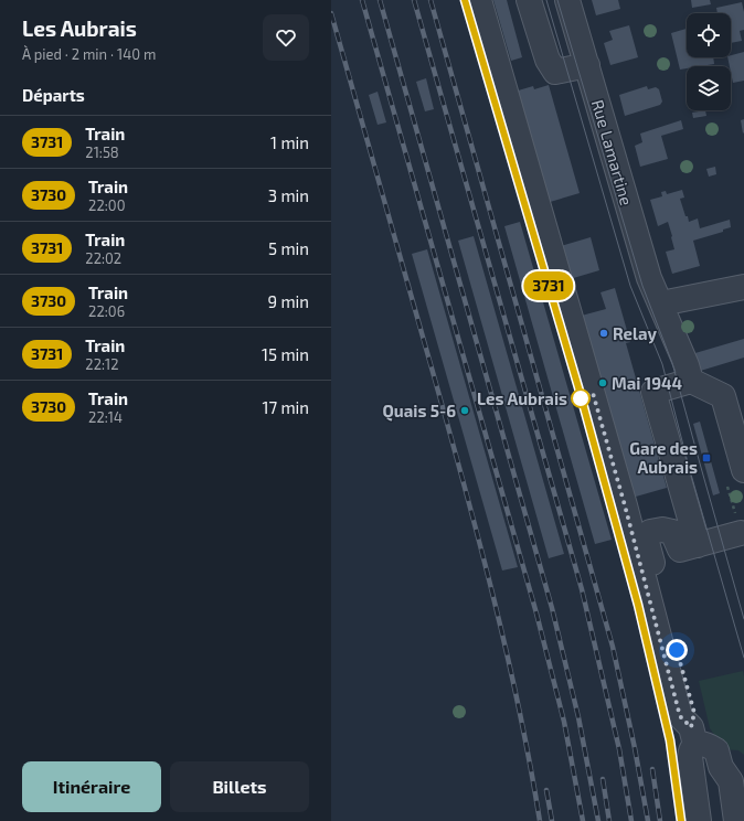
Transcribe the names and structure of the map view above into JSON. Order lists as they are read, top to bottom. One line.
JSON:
{"streets":{"street":["Rue Lamartine"]},"places":{"other":["Relay","Mai 1944","Les Aubrais","Quais 5-6"],"transit":["Gare des Aubrais"]},"page":{"heading":[["Les Aubrais","À pied · 2 min · 140 m"],"Départs"],"on_map":"3731","list":[{"mark":"3731","name":"Train","note":"21:58","value":"1 min"},{"mark":"3730","name":"Train","note":"22:00","value":"3 min"},{"mark":"3731","name":"Train","note":"22:02","value":"5 min"},{"mark":"3730","name":"Train","note":"22:06","value":"9 min"},{"mark":"3731","name":"Train","note":"22:12","value":"15 min"},{"mark":"3730","name":"Train","note":"22:14","value":"17 min"}],"buttons":["Itinéraire","Billets"]}}
